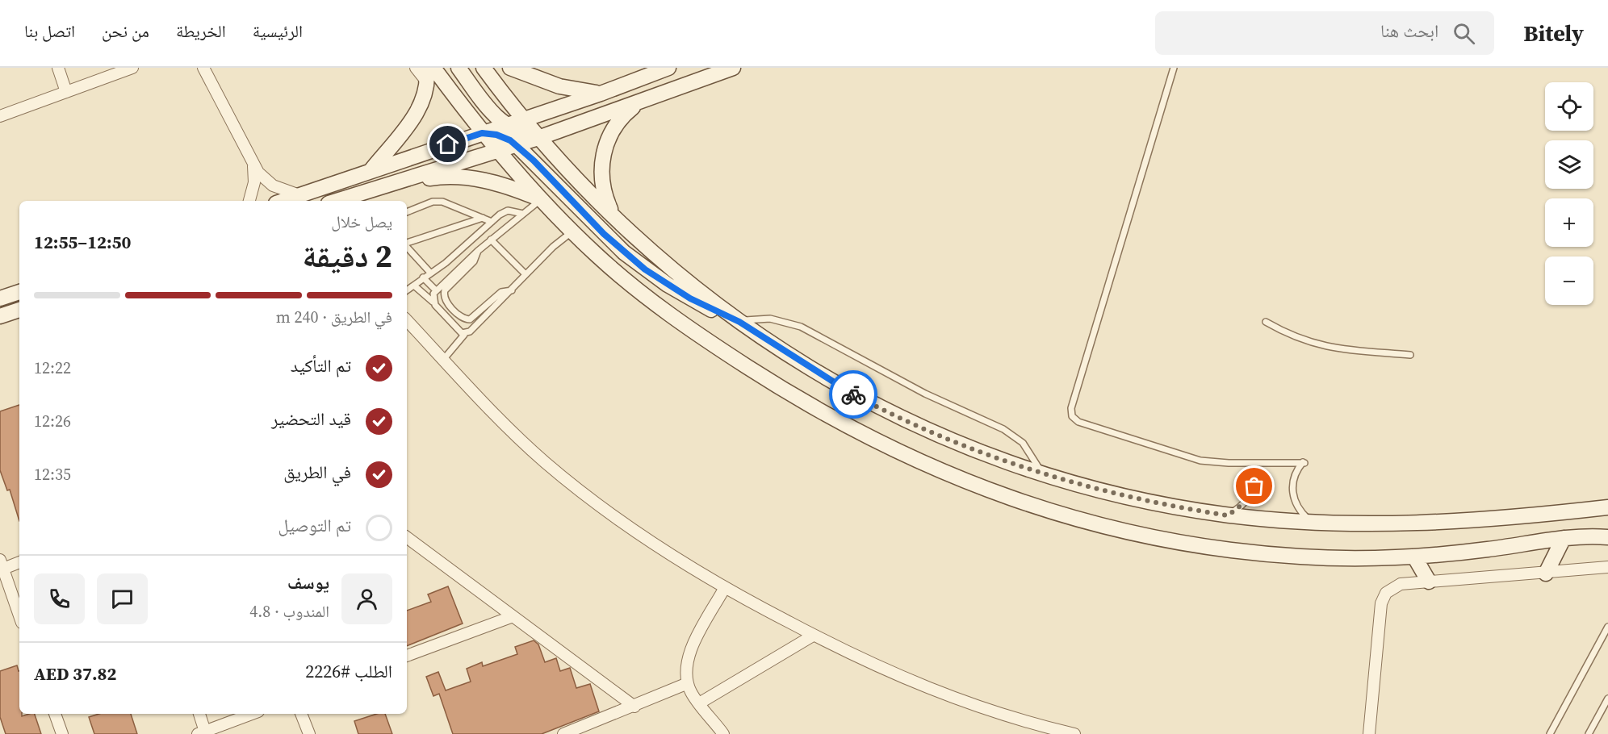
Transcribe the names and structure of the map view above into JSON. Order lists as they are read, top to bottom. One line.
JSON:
{"page":{"header":"Bitely","search":"ابحث هنا","nav":["الرئيسية","الخريطة","من نحن","اتصل بنا"],"map_buttons":["+","−"],"heading":["2 دقيقة","يصل خلال","12:50–12:55"],"panel":["يوسف","المندوب · 4.8","الطلب #2226","AED 37.82"],"bar":"في الطريق · 240 m","list":[["تم التأكيد","12:22"],["قيد التحضير","12:26"],["في الطريق","12:35"],"تم التوصيل"]}}
